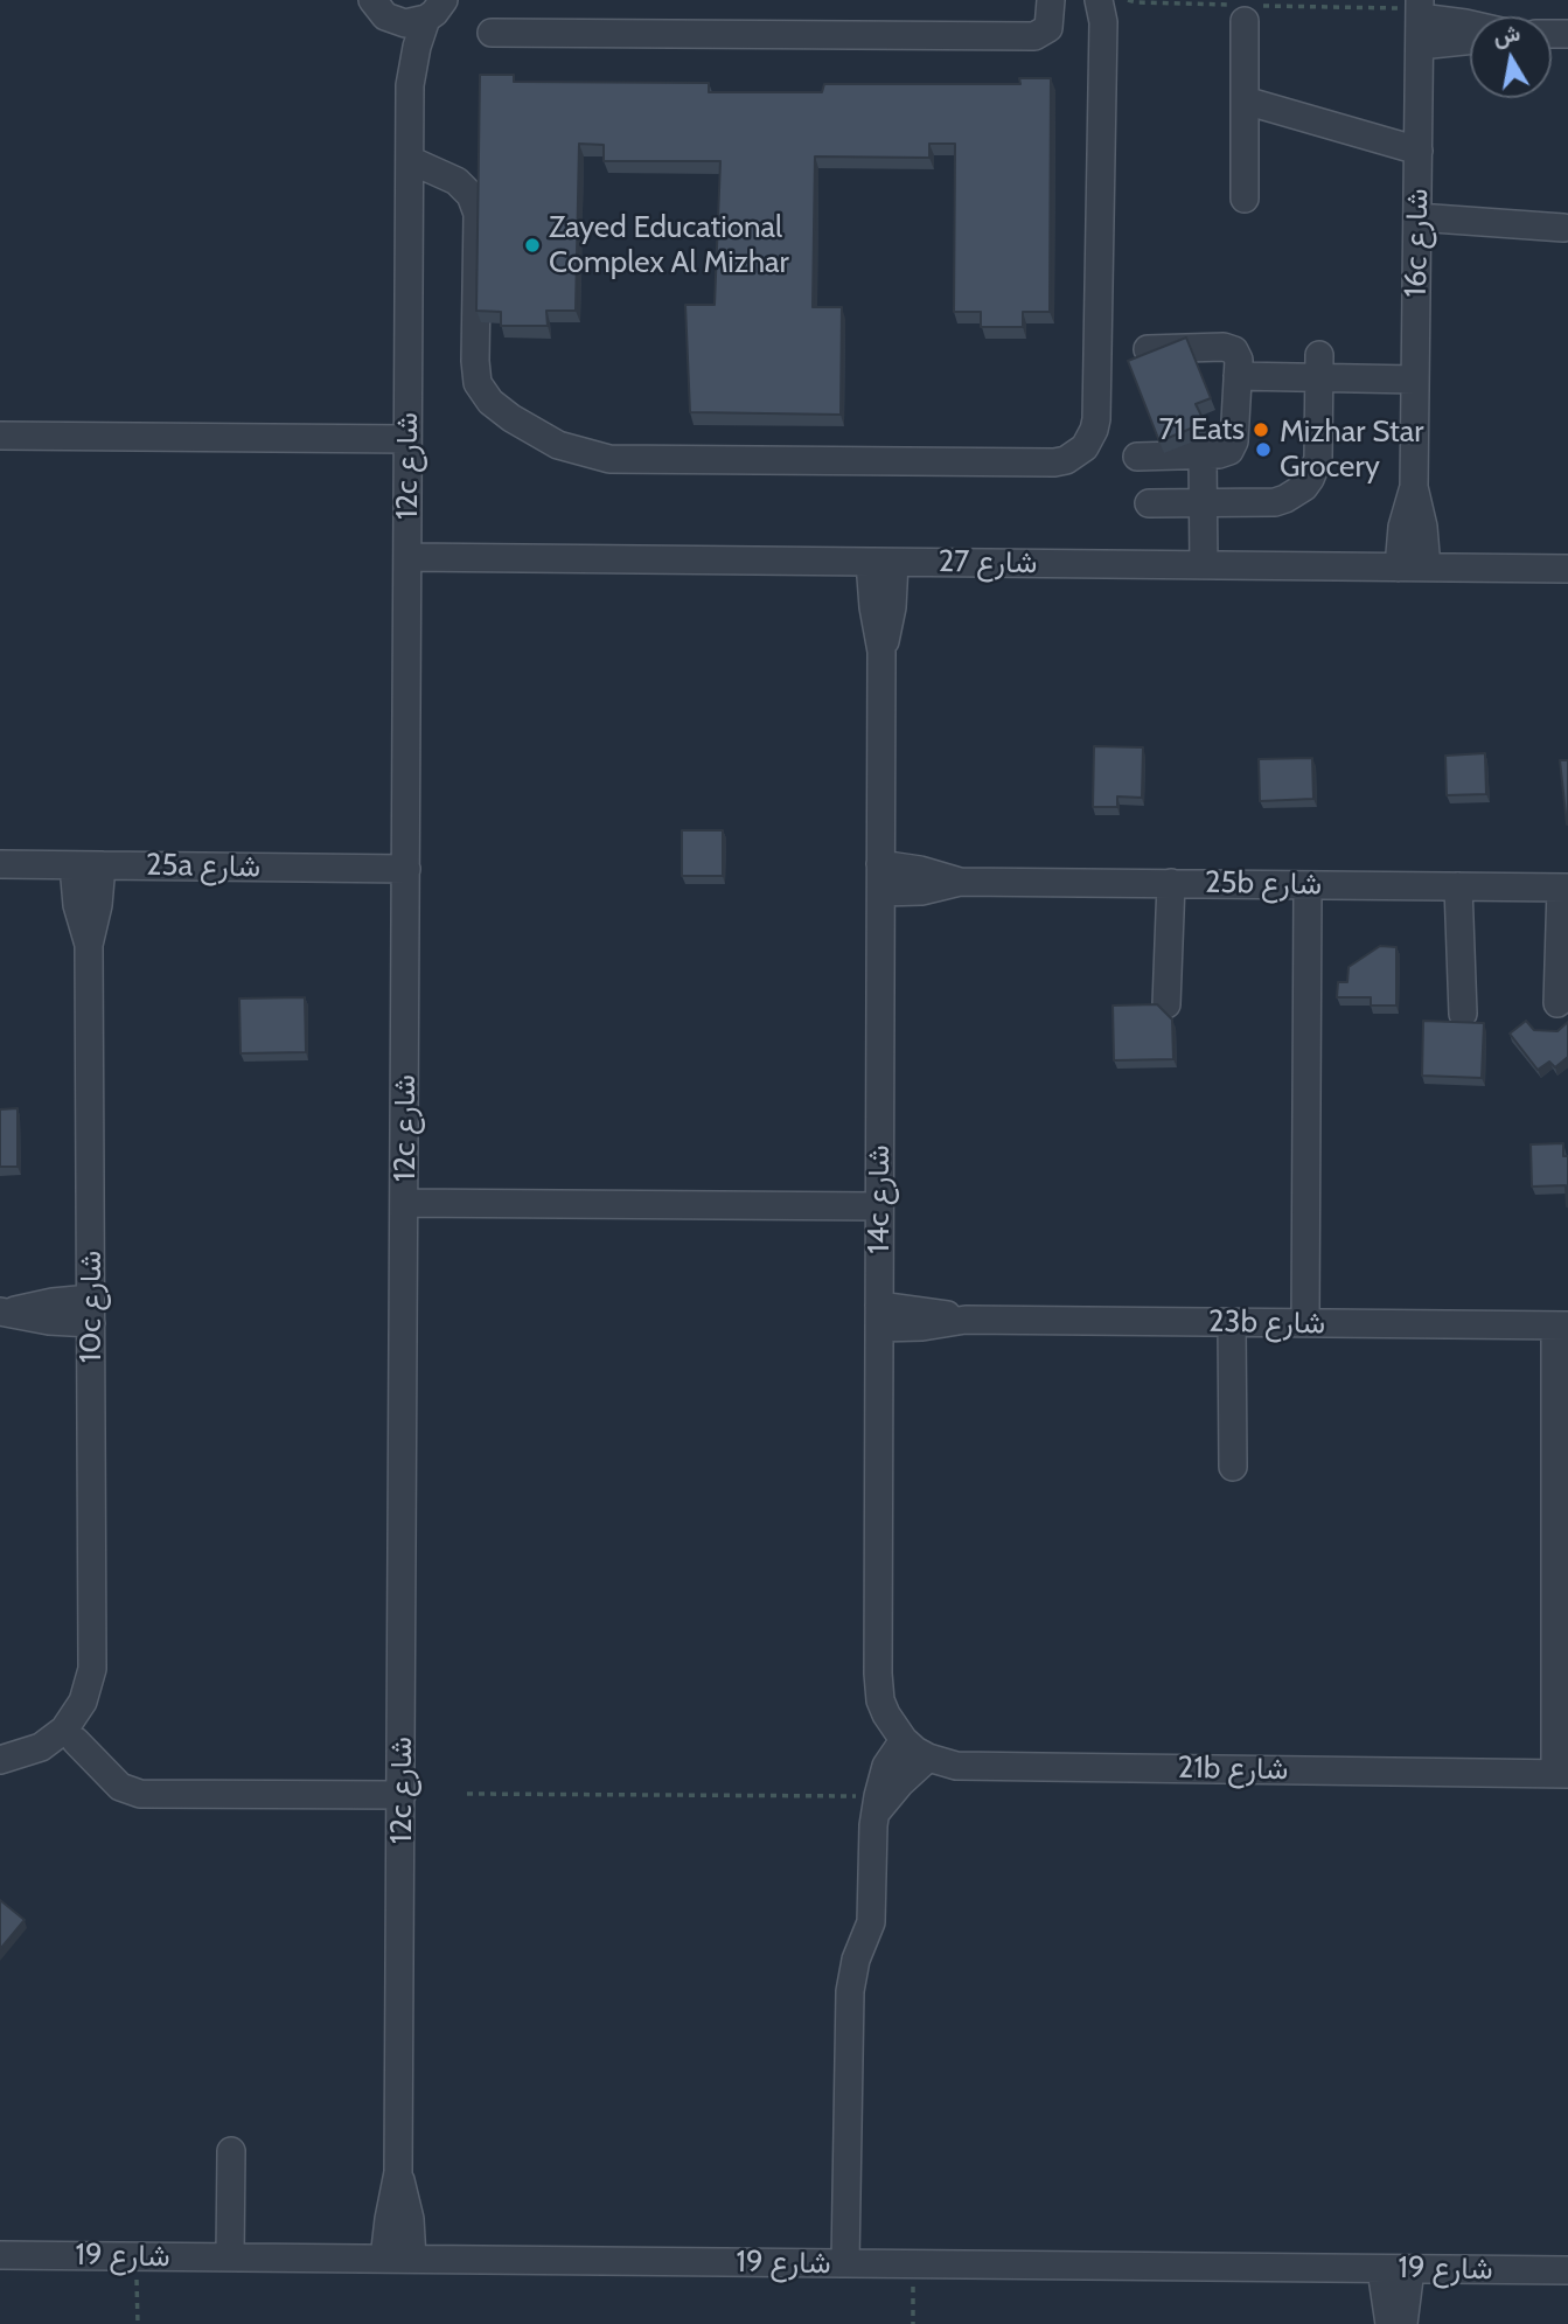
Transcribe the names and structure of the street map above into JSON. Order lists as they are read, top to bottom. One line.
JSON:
{"streets":{"street":["16c شارع","12c شارع","شارع 27","25a شارع","25b شارع","14c شارع","10c شارع","23b شارع","21b شارع","شارع 19"]},"crossings":[["16c شارع","شارع 27"],["12c شارع","شارع 27"],["12c شارع","25a شارع"],["12c شارع","شارع 19"],["شارع 27","14c شارع"],["25a شارع","10c شارع"],["25b شارع","14c شارع"],["14c شارع","23b شارع"],["14c شارع","21b شارع"]],"places":["Zayed Educational Complex Al Mizhar","71 Eats","Mizhar Star Grocery"],"north":"top"}
